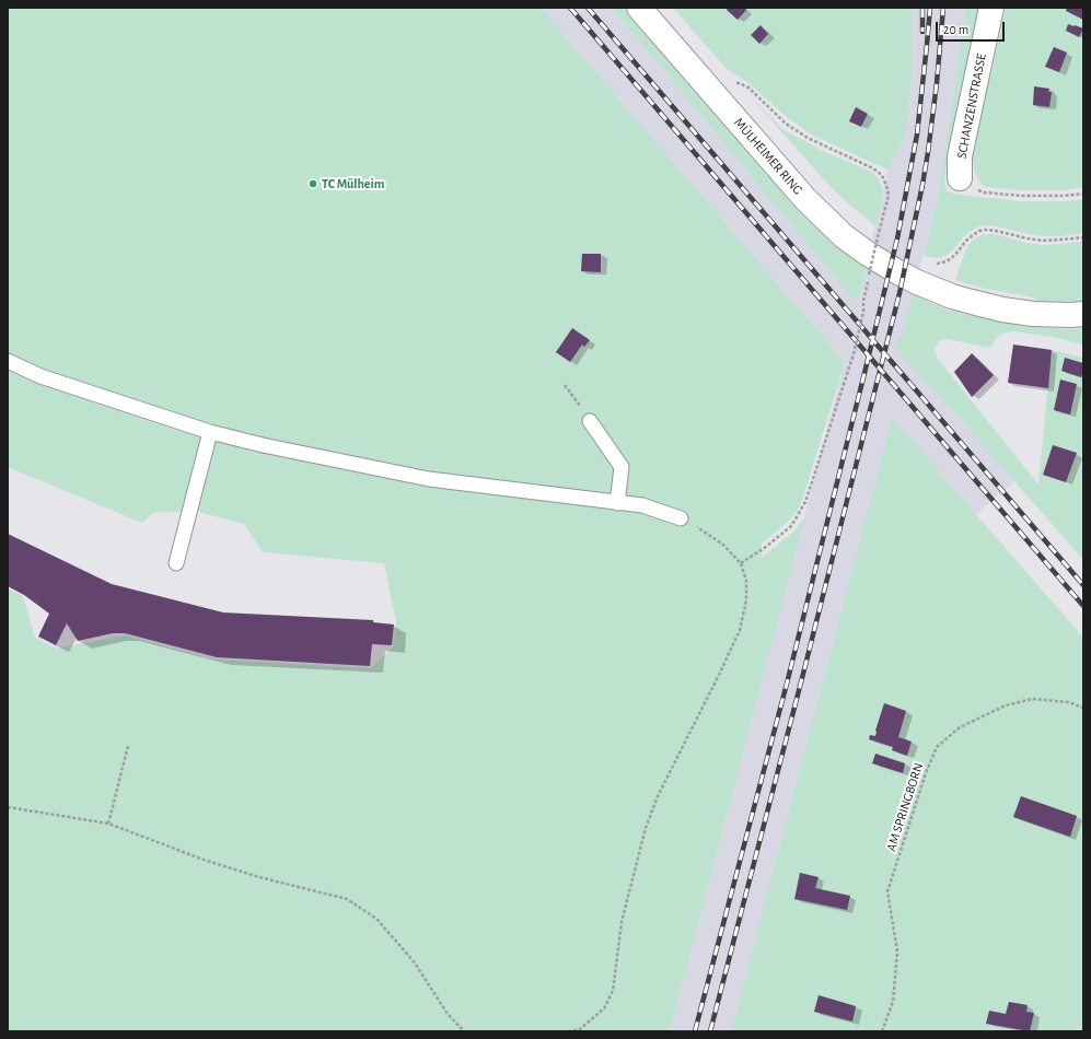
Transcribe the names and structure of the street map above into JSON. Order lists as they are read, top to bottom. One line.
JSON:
{"streets":{"street":["SCHANZENSTRASSE","MÜLHEIMER RING"],"path":["AM SPRINGBORN"]},"places":["TC Mülheim"],"scale_bar":"20 m"}
